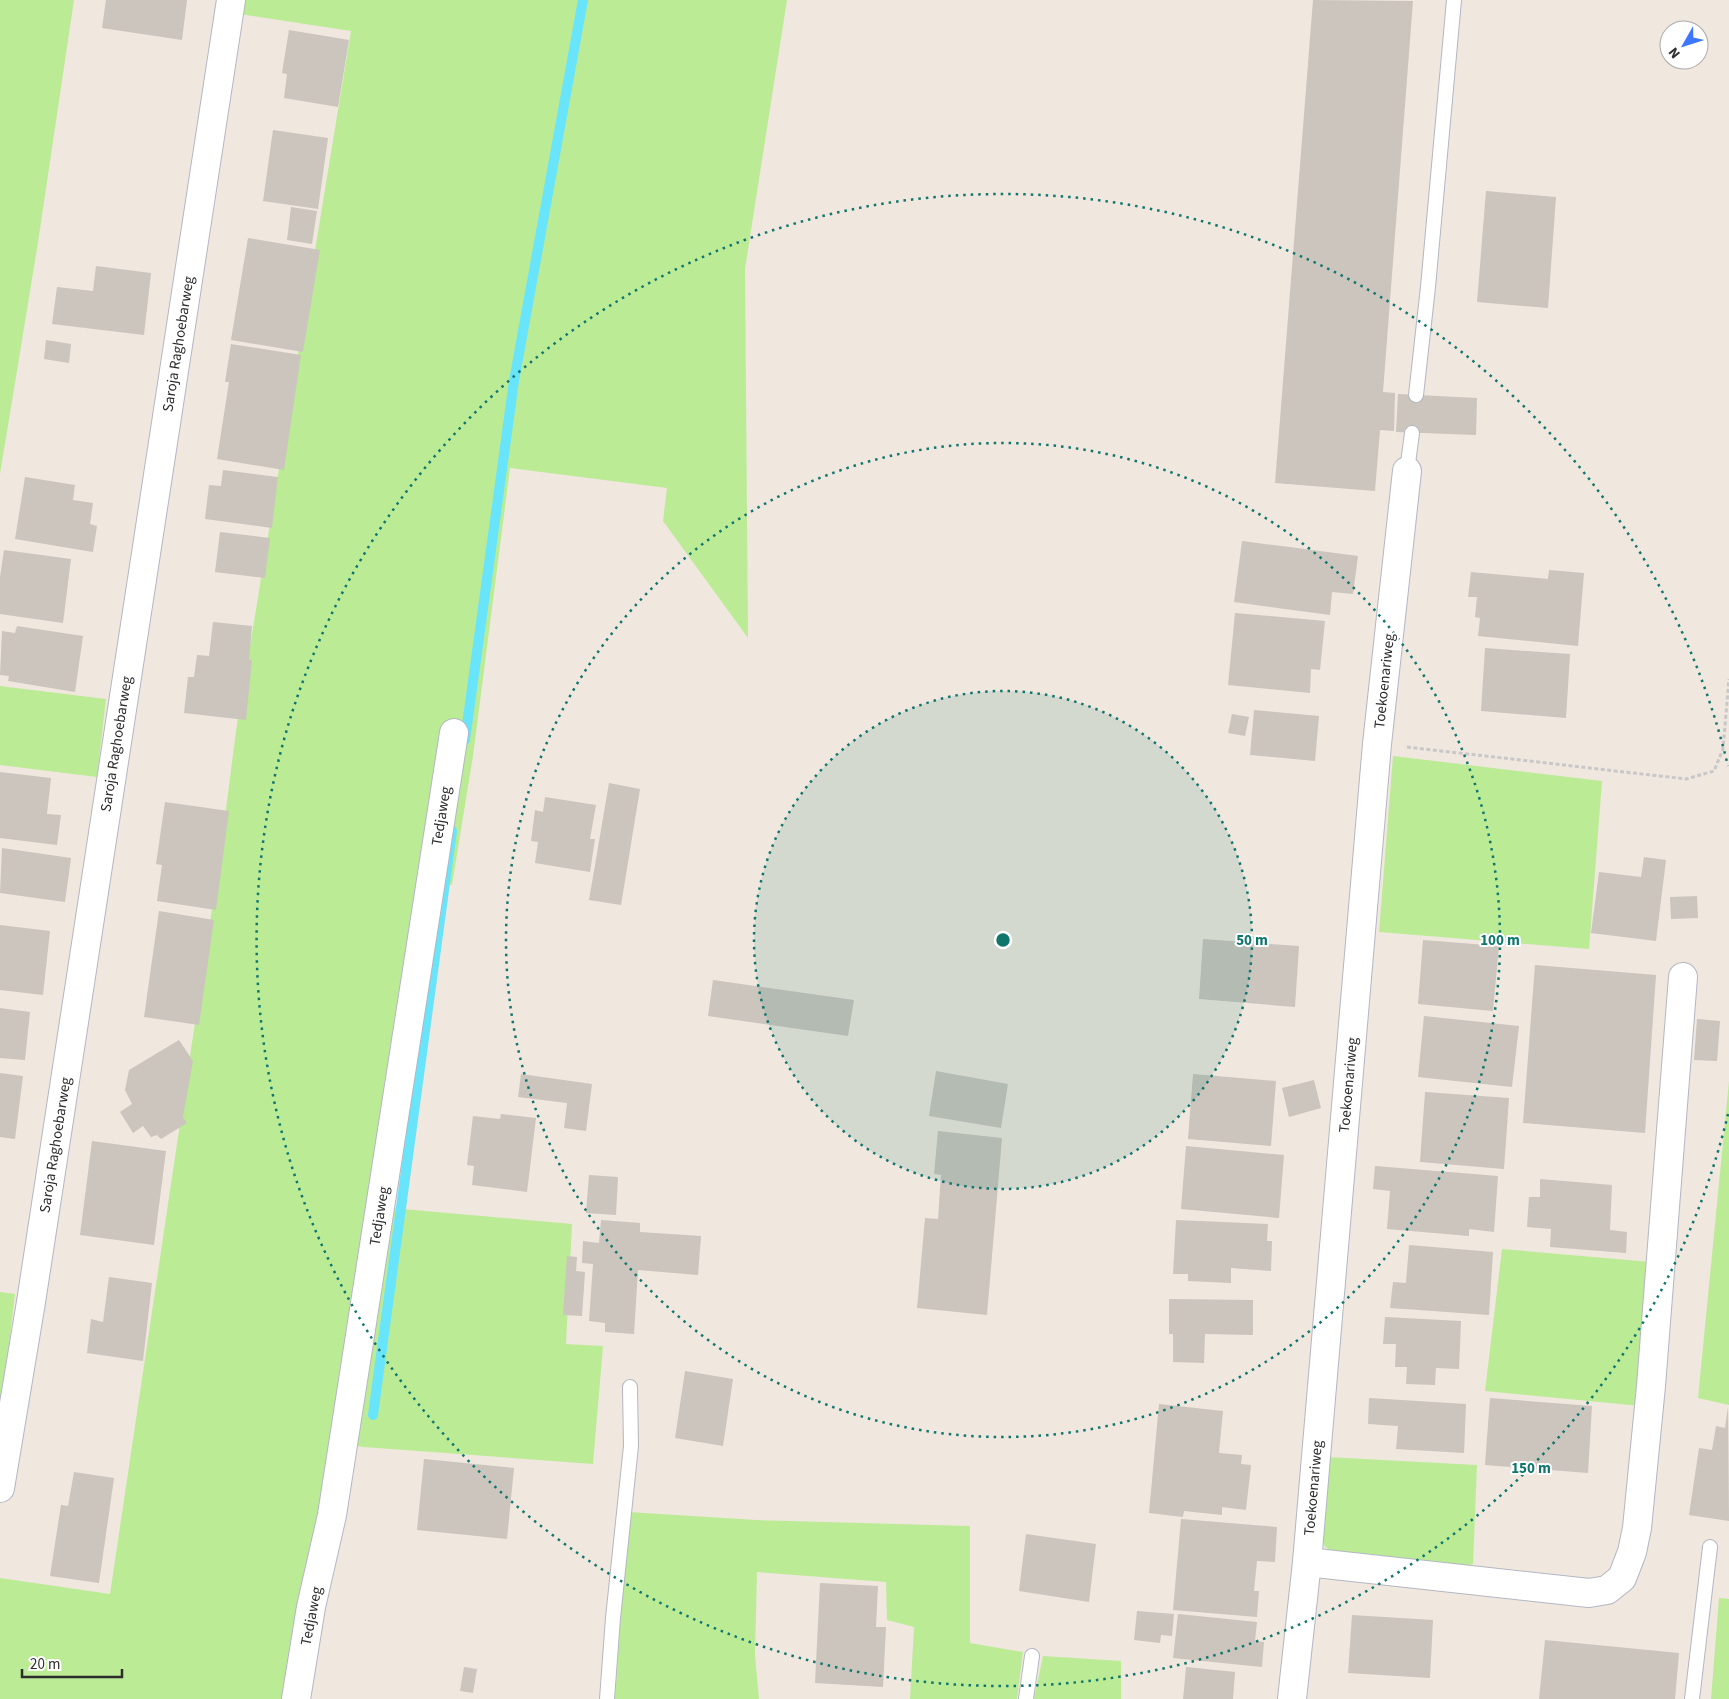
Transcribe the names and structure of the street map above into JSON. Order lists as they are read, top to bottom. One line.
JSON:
{"streets":{"street":["Saroja Raghoebarweg","Toekoenariweg","Tedjaweg"]},"scale_bar":"20 m","north":"bottom left","rings":["50 m","100 m","150 m"]}
